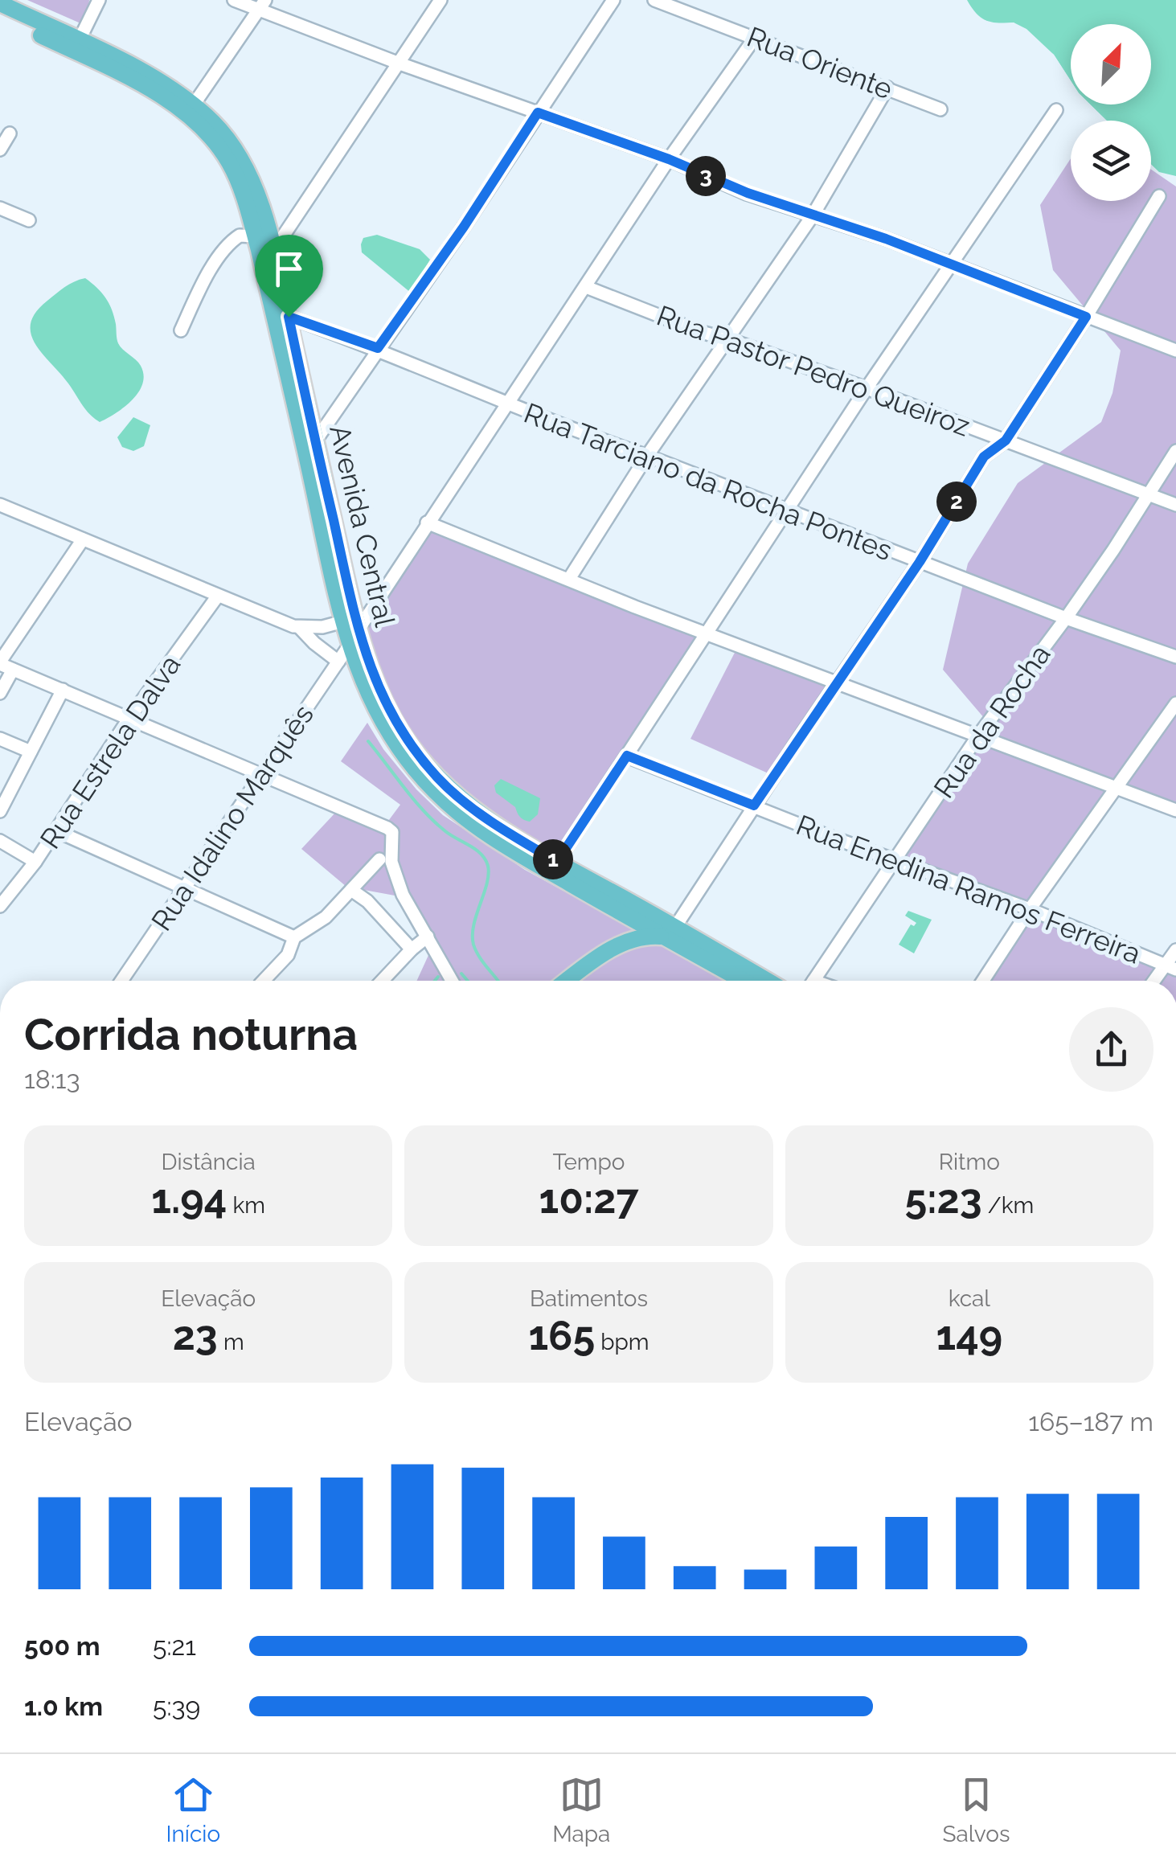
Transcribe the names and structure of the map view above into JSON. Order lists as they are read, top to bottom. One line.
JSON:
{"streets":{"main road":["Avenida Central"],"street":["Rua Oriente","Rua Pastor Pedro Queiroz","Rua Tarciano da Rocha Pontes","Rua da Rocha","Rua Estrela Dalva","Rua Idalino Marquês","Rua Enedina Ramos Ferreira"]},"crossings":[["Rua Pastor Pedro Queiroz","Rua da Rocha"],["Rua Tarciano da Rocha Pontes","Avenida Central"],["Rua Tarciano da Rocha Pontes","Rua da Rocha"],["Avenida Central","Rua Idalino Marquês"],["Rua da Rocha","Rua Enedina Ramos Ferreira"]],"north":"top right","page":{"pins":["3","2","1"],"heading":["Corrida noturna","18:13"],"stats":[["Distância","1.94 km"],["Tempo","10:27"],["Ritmo","5:23 /km"],["Elevação","23 m"],["Batimentos","165 bpm"],["kcal","149"]],"chart":["Elevação","165–187 m"],"list":[{"name":"500 m","note":"5:21"},{"name":"1.0 km","note":"5:39"}],"tabs":["Início","Mapa","Salvos"]}}
